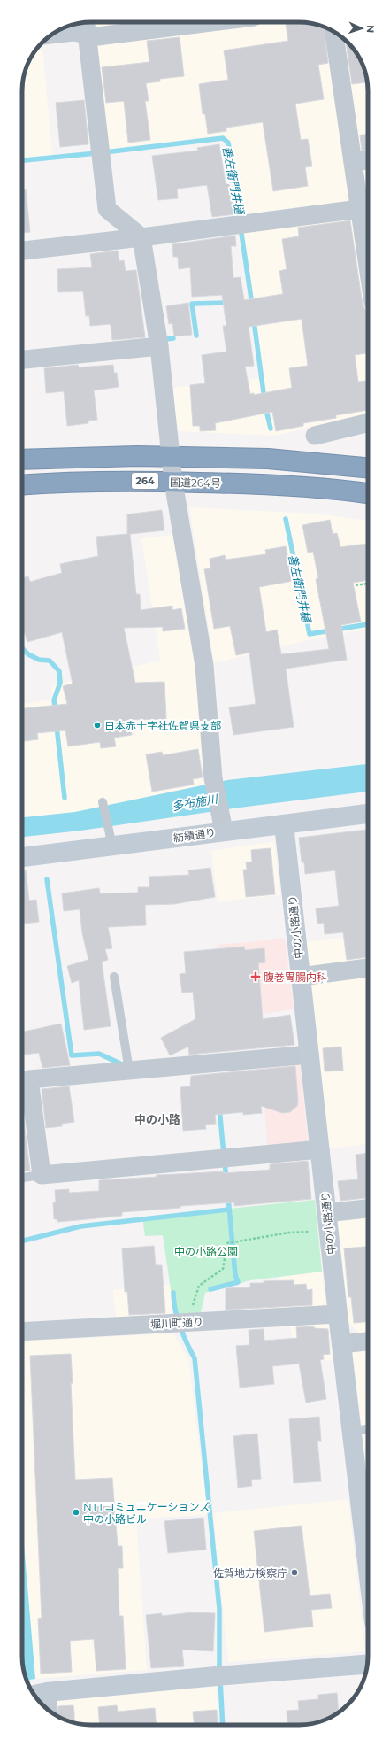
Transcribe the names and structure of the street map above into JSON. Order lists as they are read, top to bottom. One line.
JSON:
{"streets":{"highway":["264","国道264号"],"street":["紡績通り","中の小路通り","堀川町通り"]},"crossings":[["紡績通り","中の小路通り"],["中の小路通り","堀川町通り"]],"districts":["中の小路"],"water":["善左衛門井樋","多布施川"],"parks":["中の小路公園"],"places":{"other":["日本赤十字社佐賀県支部","NTTコミュニケーションズ 中の小路ビル","佐賀地方検察庁"],"health":["腹巻胃腸内科"]},"north":"right"}
